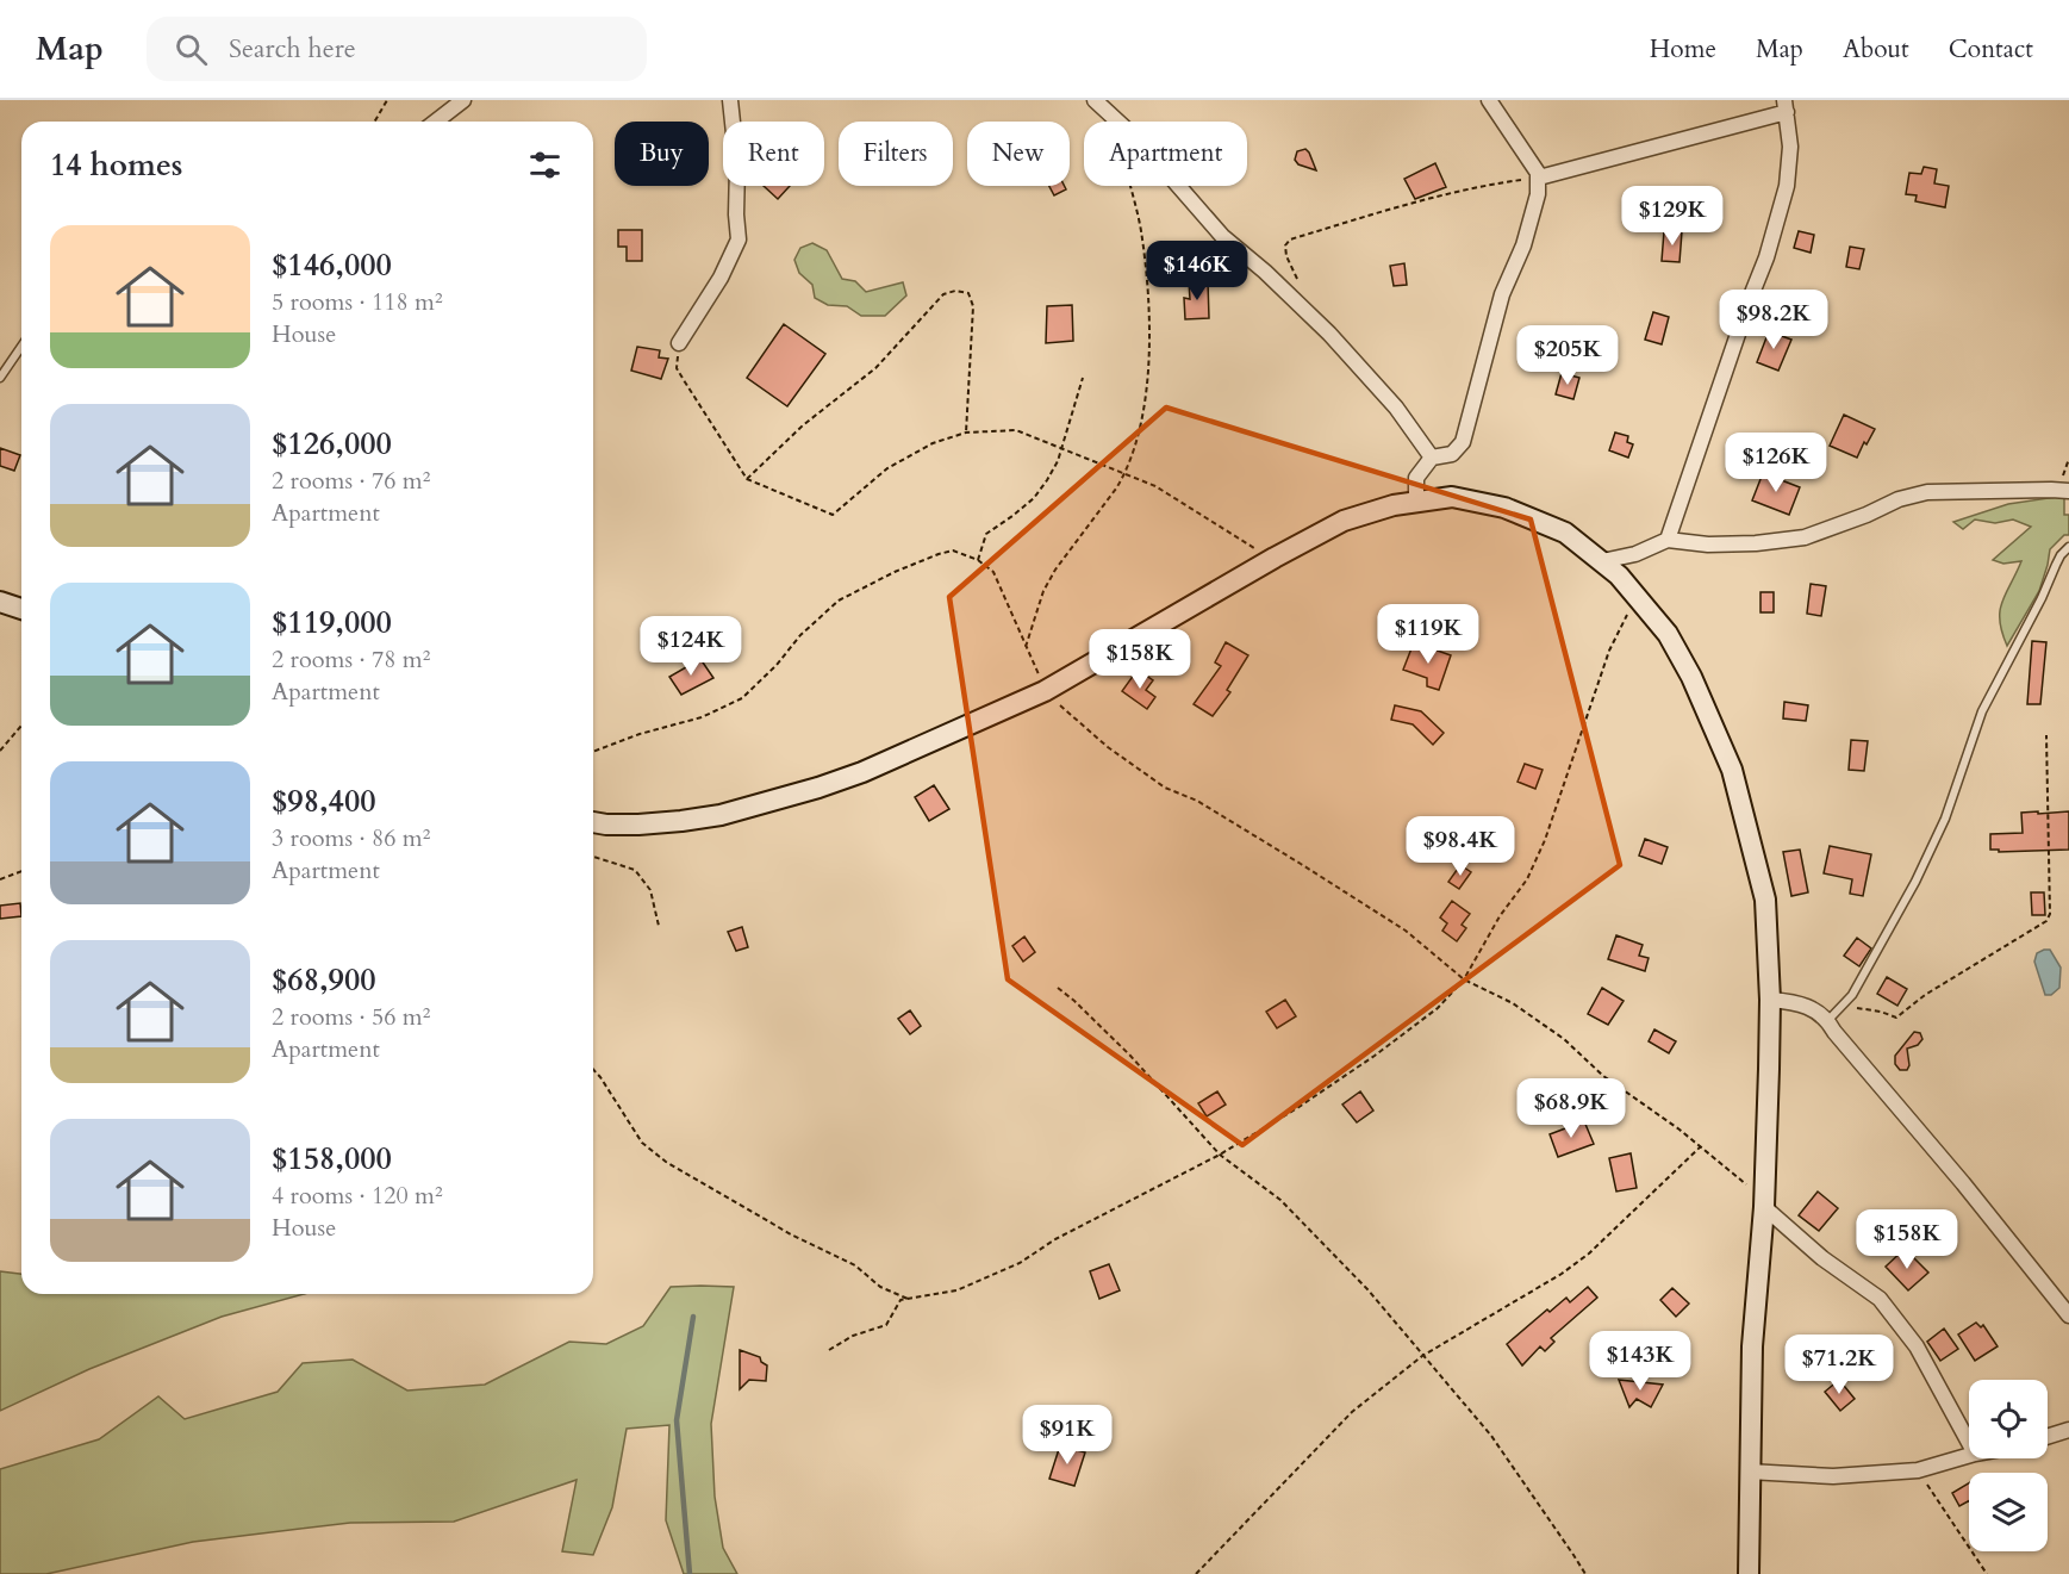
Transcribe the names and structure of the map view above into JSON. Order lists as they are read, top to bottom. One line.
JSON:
{"page":{"header":"Map","search":"Search here","nav":["Home","Map","About","Contact"],"chip":["Buy","Rent","Filters","New","Apartment"],"heading":"14 homes","price":["$129K","$146K","$98.2K","$205K","$126K","$119K","$124K","$158K","$98.4K","$68.9K","$158K","$143K","$71.2K","$91K"],"list":[{"name":"$146,000","note":"5 rooms · 118 m² · House"},{"name":"$126,000","note":"2 rooms · 76 m² · Apartment"},{"name":"$119,000","note":"2 rooms · 78 m² · Apartment"},{"name":"$98,400","note":"3 rooms · 86 m² · Apartment"},{"name":"$68,900","note":"2 rooms · 56 m² · Apartment"},{"name":"$158,000","note":"4 rooms · 120 m² · House"}]}}
